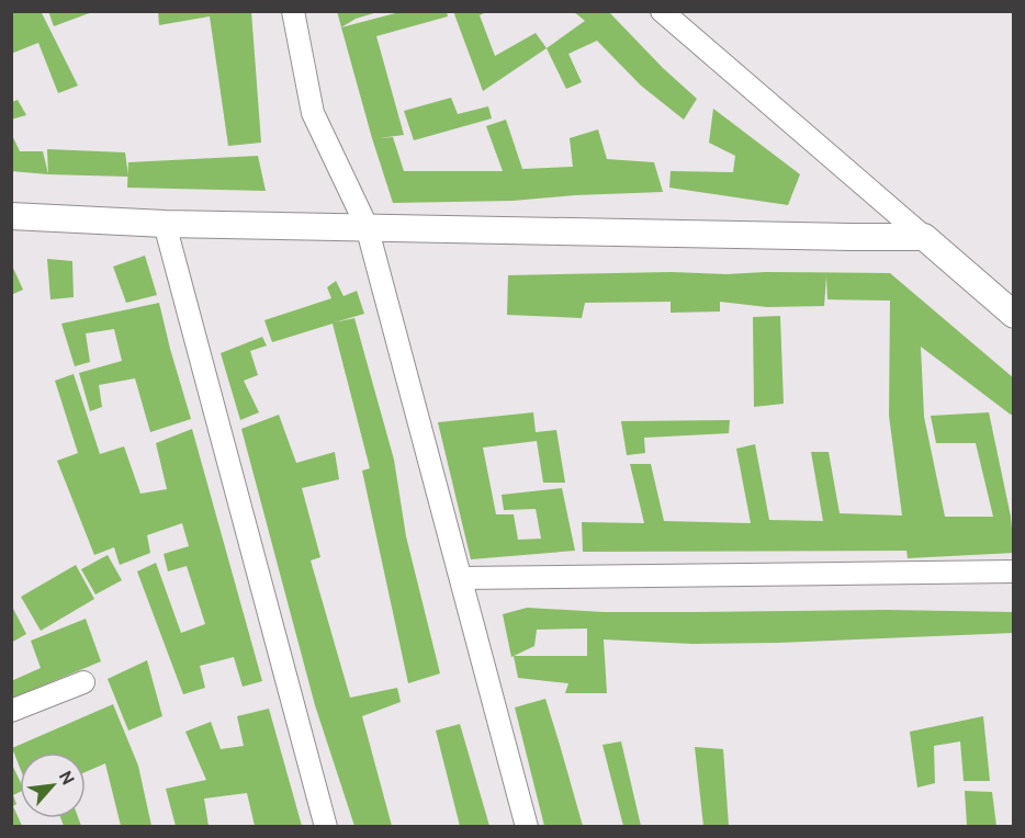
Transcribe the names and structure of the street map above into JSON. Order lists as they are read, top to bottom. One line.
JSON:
{"north":"top right"}
